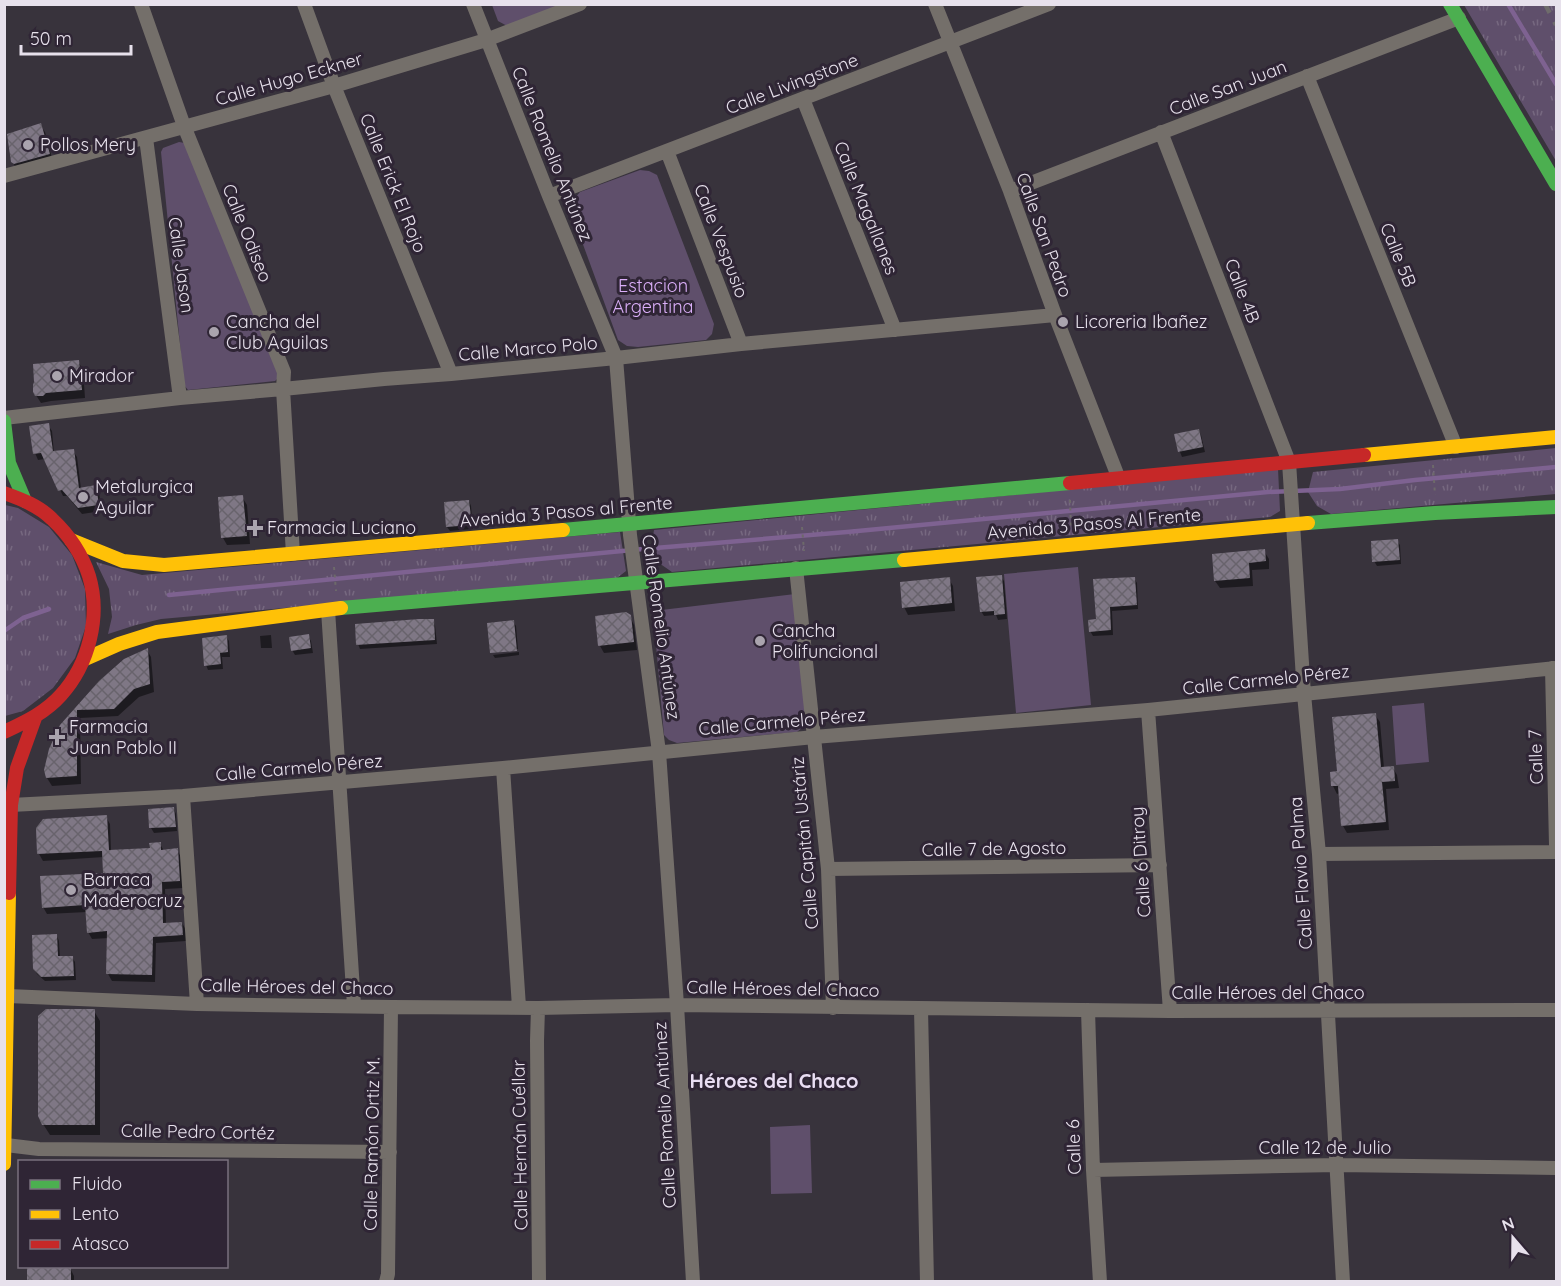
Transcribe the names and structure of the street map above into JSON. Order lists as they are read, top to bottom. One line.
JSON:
{"streets":{"main road":["Avenida 3 Pasos al Frente","Avenida 3 Pasos Al Frente"],"street":["Calle Hugo Eckner","Calle Livingstone","Calle San Juan","Calle Romelio Antúnez","Calle Erick El Rojo","Calle Magallanes","Calle Odiseo","Calle San Pedro","Calle Vespusio","Calle 5B","Calle Jason","Calle 4B","Calle Marco Polo","Calle Carmelo Pérez","Calle 7","Calle Capitán Ustáriz","Calle 7 de Agosto","Calle 6 Ditroy","Calle Flavio Palma","Calle Héroes del Chaco","Calle Pedro Cortéz","Calle Ramón Ortiz M.","Calle Hernán Cuéllar","Calle 6","Calle 12 de Julio"]},"crossings":[["Calle Hugo Eckner","Calle Romelio Antúnez"],["Calle Hugo Eckner","Calle Erick El Rojo"],["Calle Hugo Eckner","Calle Odiseo"],["Calle Hugo Eckner","Calle Jason"],["Calle Livingstone","Calle Romelio Antúnez"],["Calle Livingstone","Calle Magallanes"],["Calle Livingstone","Calle San Pedro"],["Calle Livingstone","Calle Vespusio"],["Calle San Juan","Calle San Pedro"],["Calle San Juan","Calle 5B"],["Calle San Juan","Calle 4B"],["Calle Romelio Antúnez","Calle Marco Polo"],["Calle Romelio Antúnez","Avenida 3 Pasos al Frente"],["Calle Romelio Antúnez","Avenida 3 Pasos Al Frente"],["Calle Romelio Antúnez","Calle Carmelo Pérez"],["Calle Romelio Antúnez","Calle Héroes del Chaco"],["Calle Erick El Rojo","Calle Marco Polo"],["Calle Magallanes","Calle Marco Polo"],["Calle Odiseo","Calle Marco Polo"],["Calle Odiseo","Avenida 3 Pasos al Frente"],["Calle San Pedro","Calle Marco Polo"],["Calle Vespusio","Calle Marco Polo"],["Calle Jason","Calle Marco Polo"],["Calle 4B","Calle Flavio Palma"],["Avenida 3 Pasos Al Frente","Calle Capitán Ustáriz"],["Avenida 3 Pasos Al Frente","Calle Flavio Palma"],["Calle Carmelo Pérez","Calle 7"],["Calle Carmelo Pérez","Calle Capitán Ustáriz"],["Calle Carmelo Pérez","Calle 6 Ditroy"],["Calle Carmelo Pérez","Calle Flavio Palma"],["Calle Capitán Ustáriz","Calle 7 de Agosto"],["Calle Capitán Ustáriz","Calle Héroes del Chaco"],["Calle 7 de Agosto","Calle 6 Ditroy"],["Calle 6 Ditroy","Calle Héroes del Chaco"],["Calle Flavio Palma","Calle Héroes del Chaco"],["Calle Flavio Palma","Calle 12 de Julio"],["Calle Héroes del Chaco","Calle Ramón Ortiz M."],["Calle Héroes del Chaco","Calle Hernán Cuéllar"],["Calle Héroes del Chaco","Calle 6"],["Calle Pedro Cortéz","Calle Ramón Ortiz M."],["Calle 6","Calle 12 de Julio"]],"districts":["Héroes del Chaco"],"parks":["Estacion Argentina"],"places":{"other":["Pollos Mery","Licoreria Ibañez","Cancha del Club Aguilas","Mirador","Metalurgica Aguilar","Cancha Polifuncional","Barraca Maderocruz"],"health":["Farmacia Luciano","Farmacia Juan Pablo II"]},"legend":["Fluido","Lento","Atasco"],"scale_bar":"50 m","north":"top"}
